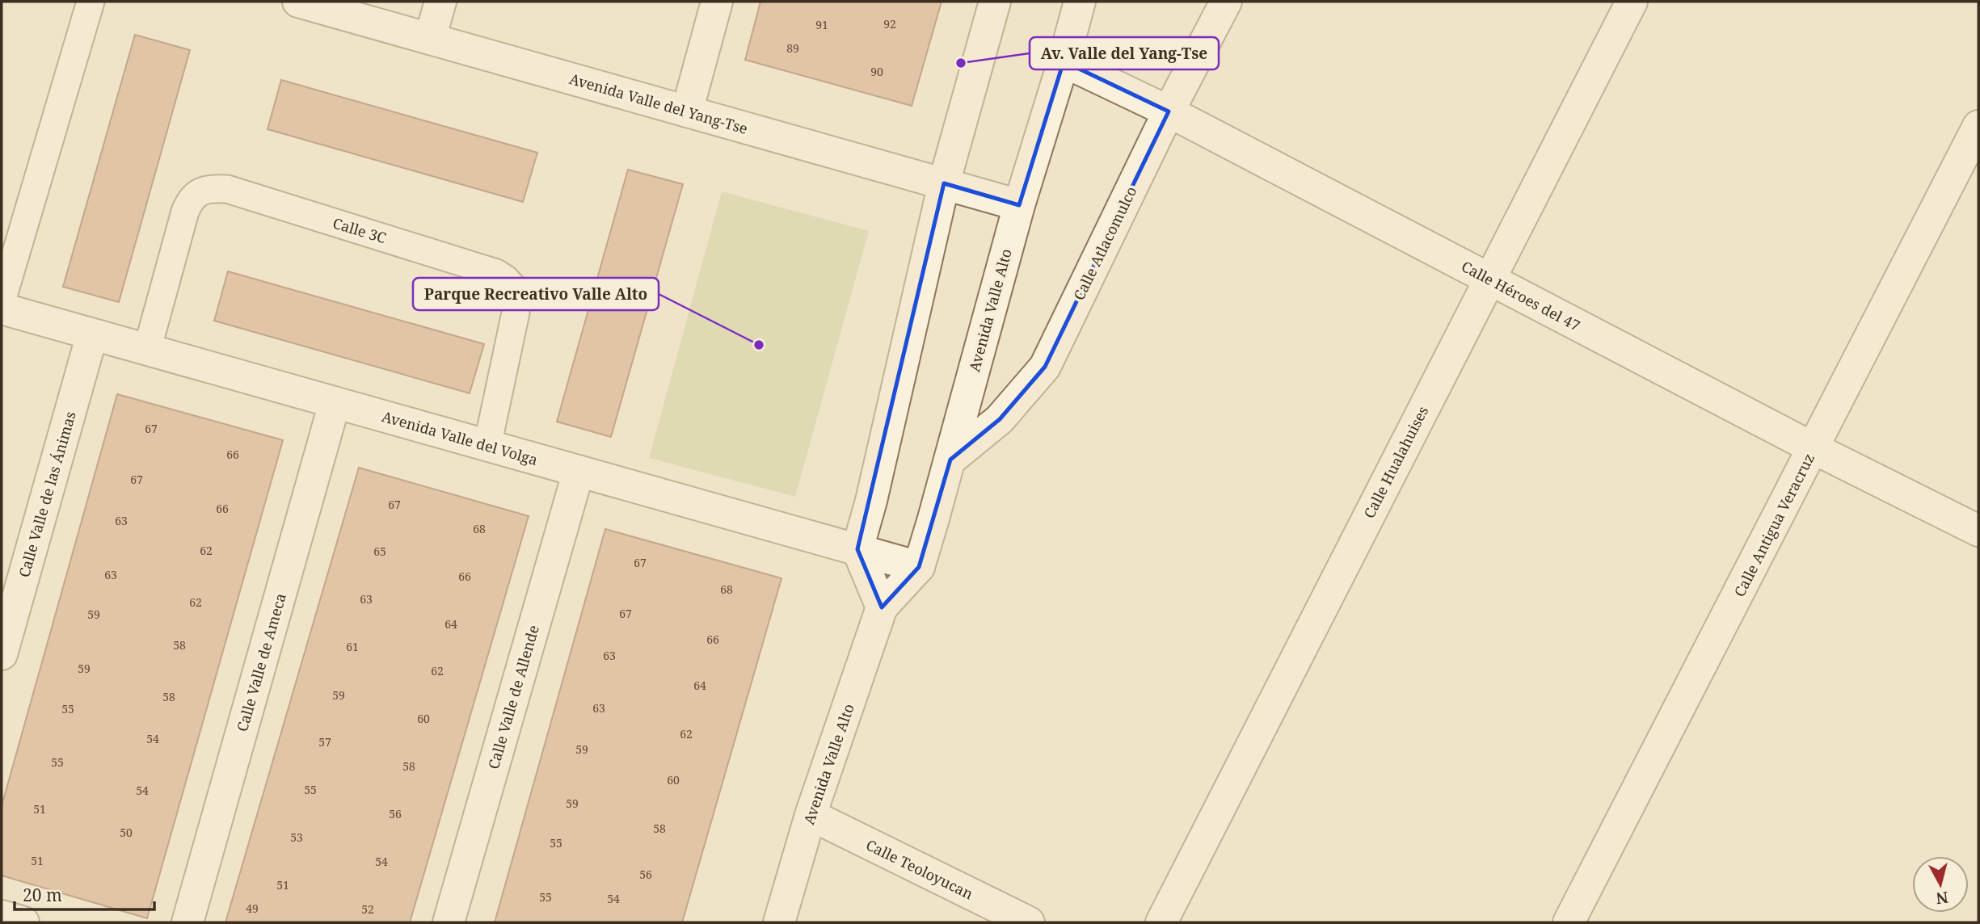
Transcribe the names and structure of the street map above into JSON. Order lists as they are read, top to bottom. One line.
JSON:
{"streets":{"street":["Avenida Valle del Yang-Tse","Calle Atlacomulco","Calle Héroes del 47","Avenida Valle Alto","Avenida Valle del Volga","Calle Hualahuises","Calle Valle de las Ánimas","Calle Antigua Veracruz","Calle Valle de Ameca","Calle Valle de Allende","Calle Teoloyucan"],"lane":["Calle 3C"]},"crossings":[["Avenida Valle del Yang-Tse","Avenida Valle Alto"],["Calle 3C","Avenida Valle del Volga"],["Calle Atlacomulco","Calle Héroes del 47"],["Calle Atlacomulco","Avenida Valle Alto"],["Calle Héroes del 47","Avenida Valle Alto"],["Calle Héroes del 47","Calle Hualahuises"],["Calle Héroes del 47","Calle Antigua Veracruz"],["Avenida Valle Alto","Avenida Valle del Volga"],["Avenida Valle Alto","Calle Teoloyucan"],["Avenida Valle del Volga","Calle Valle de las Ánimas"],["Avenida Valle del Volga","Calle Valle de Ameca"],["Avenida Valle del Volga","Calle Valle de Allende"]],"places":["Av. Valle del Yang-Tse","Parque Recreativo Valle Alto"],"house_numbers":["92","91","89","90","67","66","67","67","66","63","68","62","65","67","63","66","68","63","62","67","59","64","66","58","61","63","59","62","64","59","58","63","55","60","62","54","57","59","55","58","60","55","54","59","51","56","58","50","53","55","51","54","56","51","55","54","49","52"],"scale_bar":"20 m","north":"bottom"}
